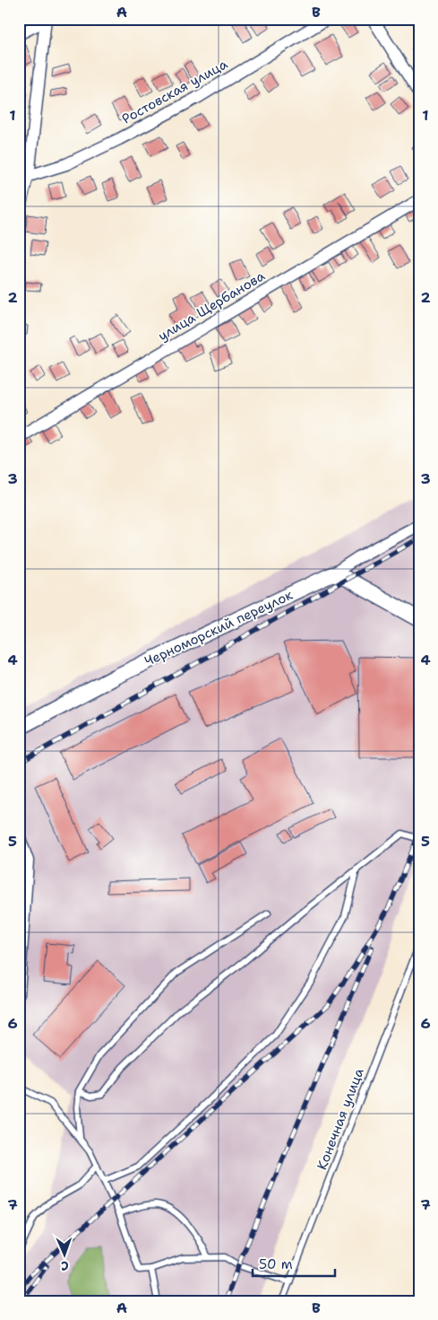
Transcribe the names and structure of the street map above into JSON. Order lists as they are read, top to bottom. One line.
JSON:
{"streets":{"street":["Ростовская улица","улица Щербанова","Черноморский переулок"],"lane":["Конечная улица"]},"scale_bar":"50 m","north":"bottom","grid":{"columns":["A","B"],"rows":["1","2","3","4","5","6","7"]}}
